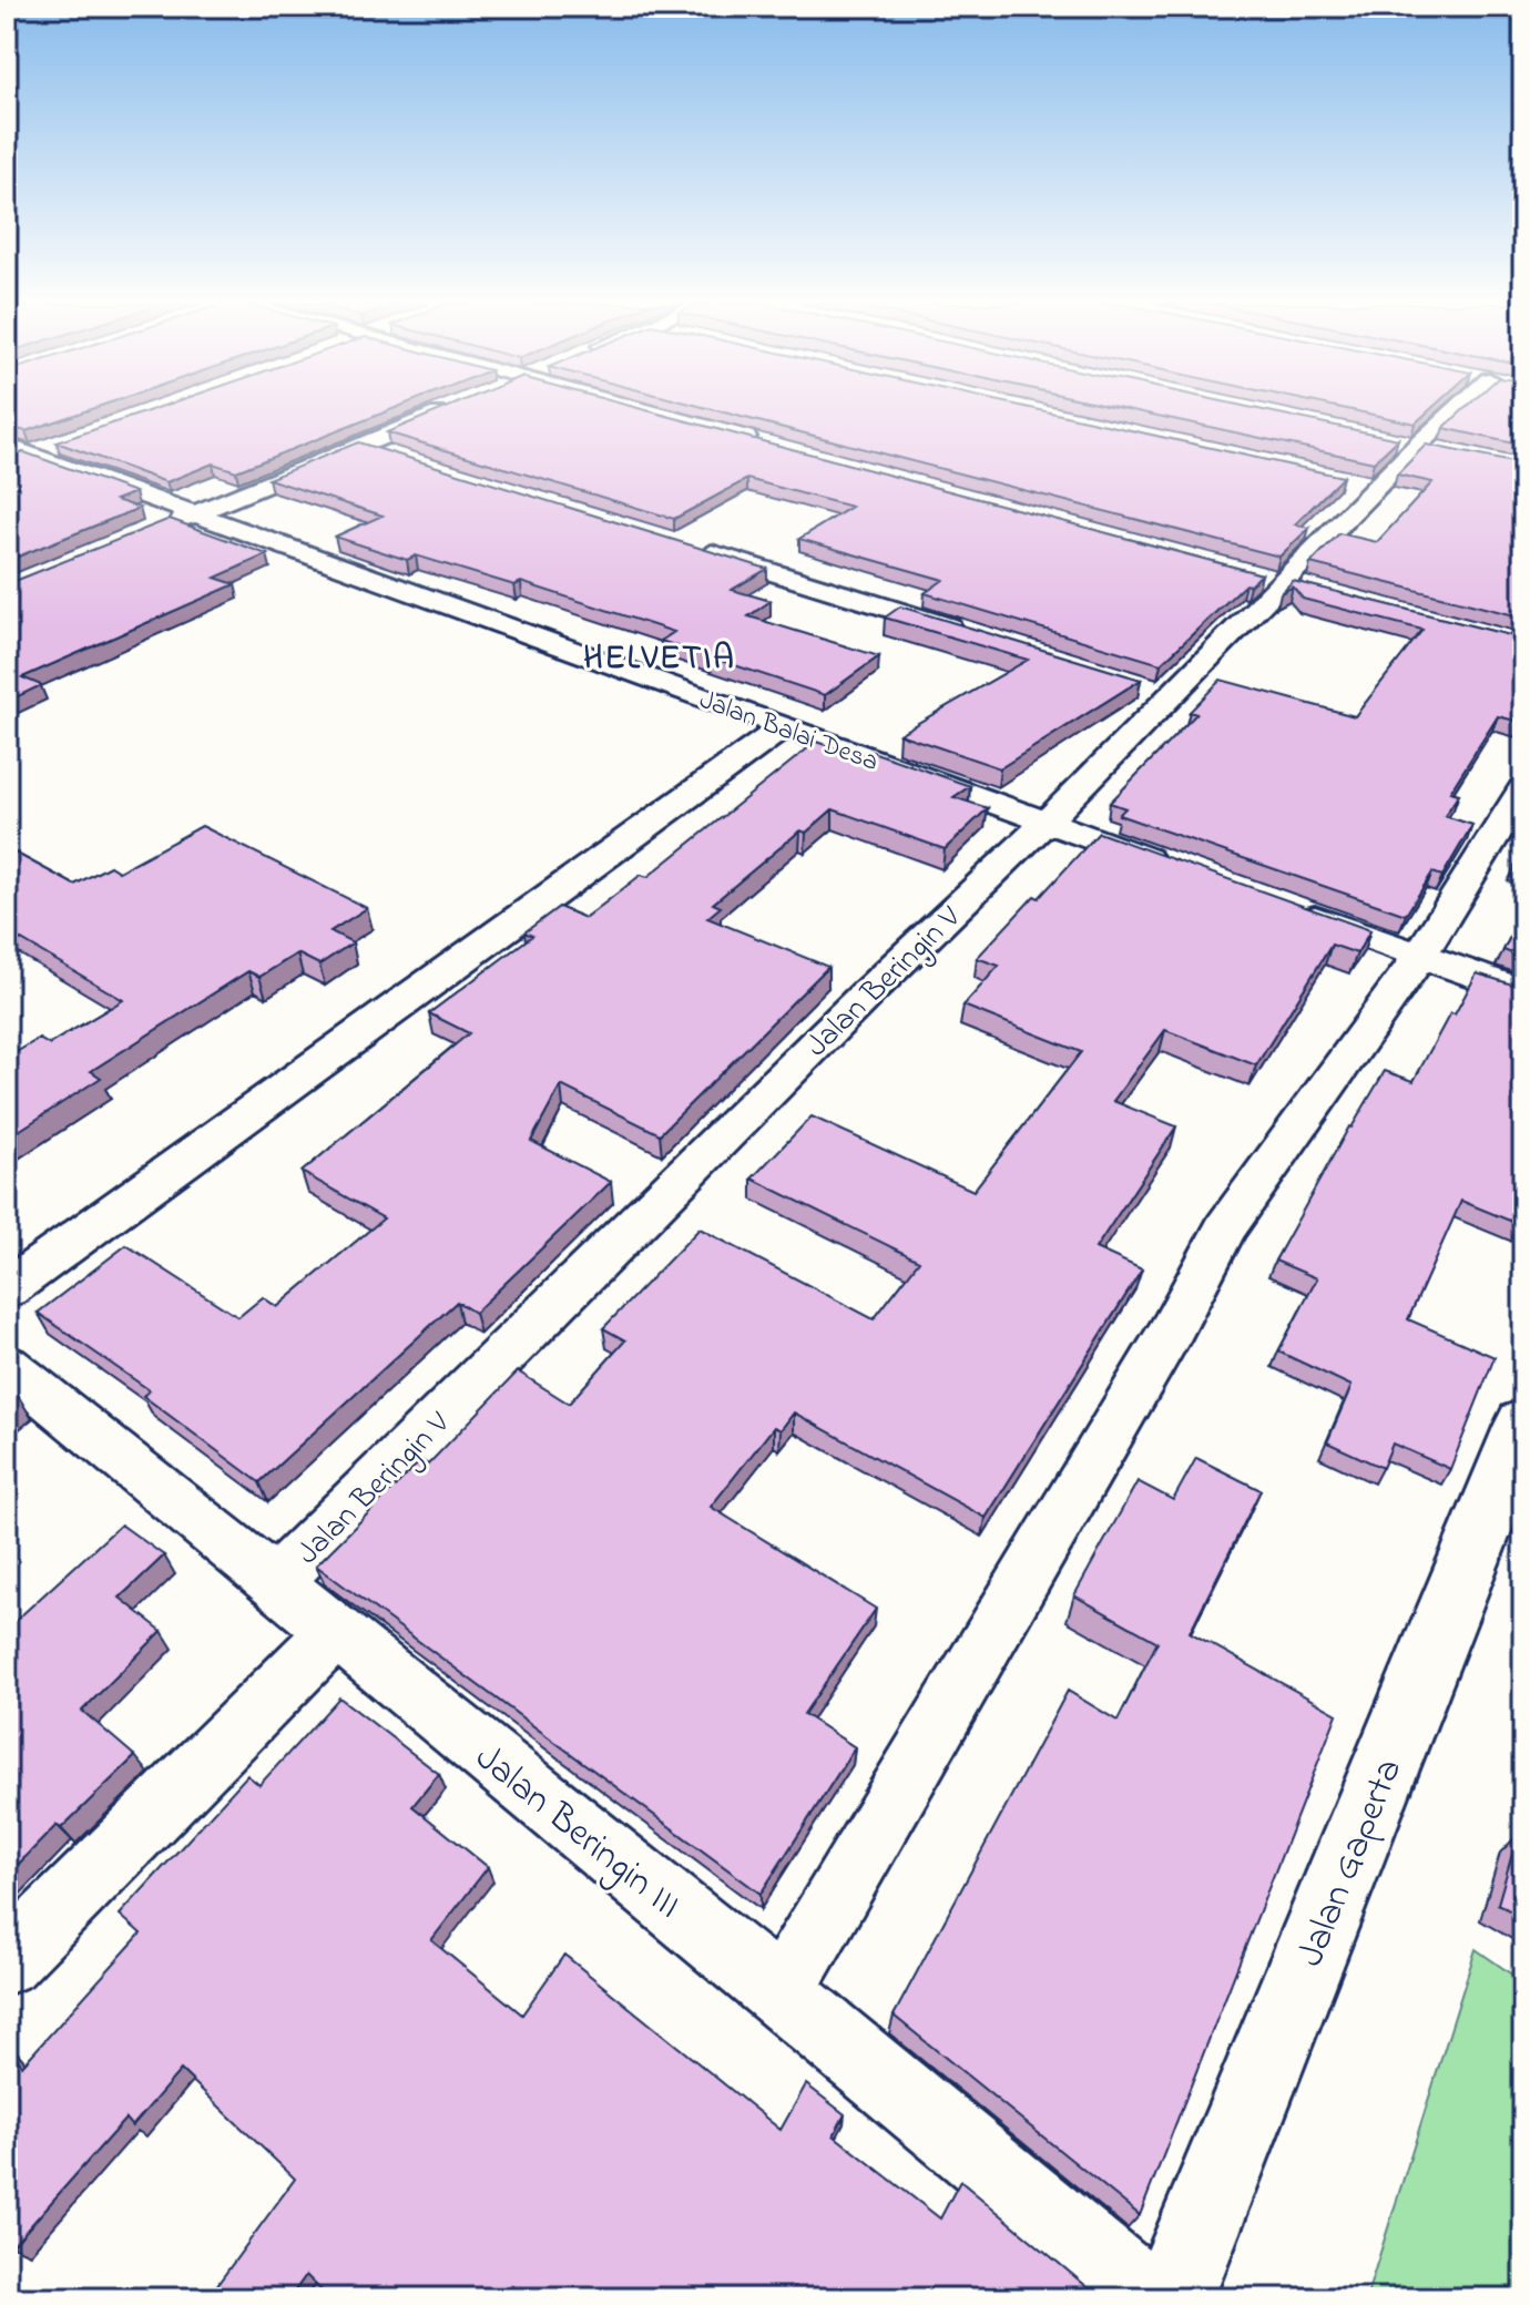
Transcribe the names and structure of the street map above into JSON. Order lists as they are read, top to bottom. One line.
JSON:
{"streets":{"street":["Jalan Balai Desa","Jalan Beringin V","Jalan Beringin III","Jalan Gaperta"]},"crossings":[["Jalan Balai Desa","Jalan Beringin V"],["Jalan Beringin V","Jalan Beringin III"]],"districts":["HELVETIA"]}
